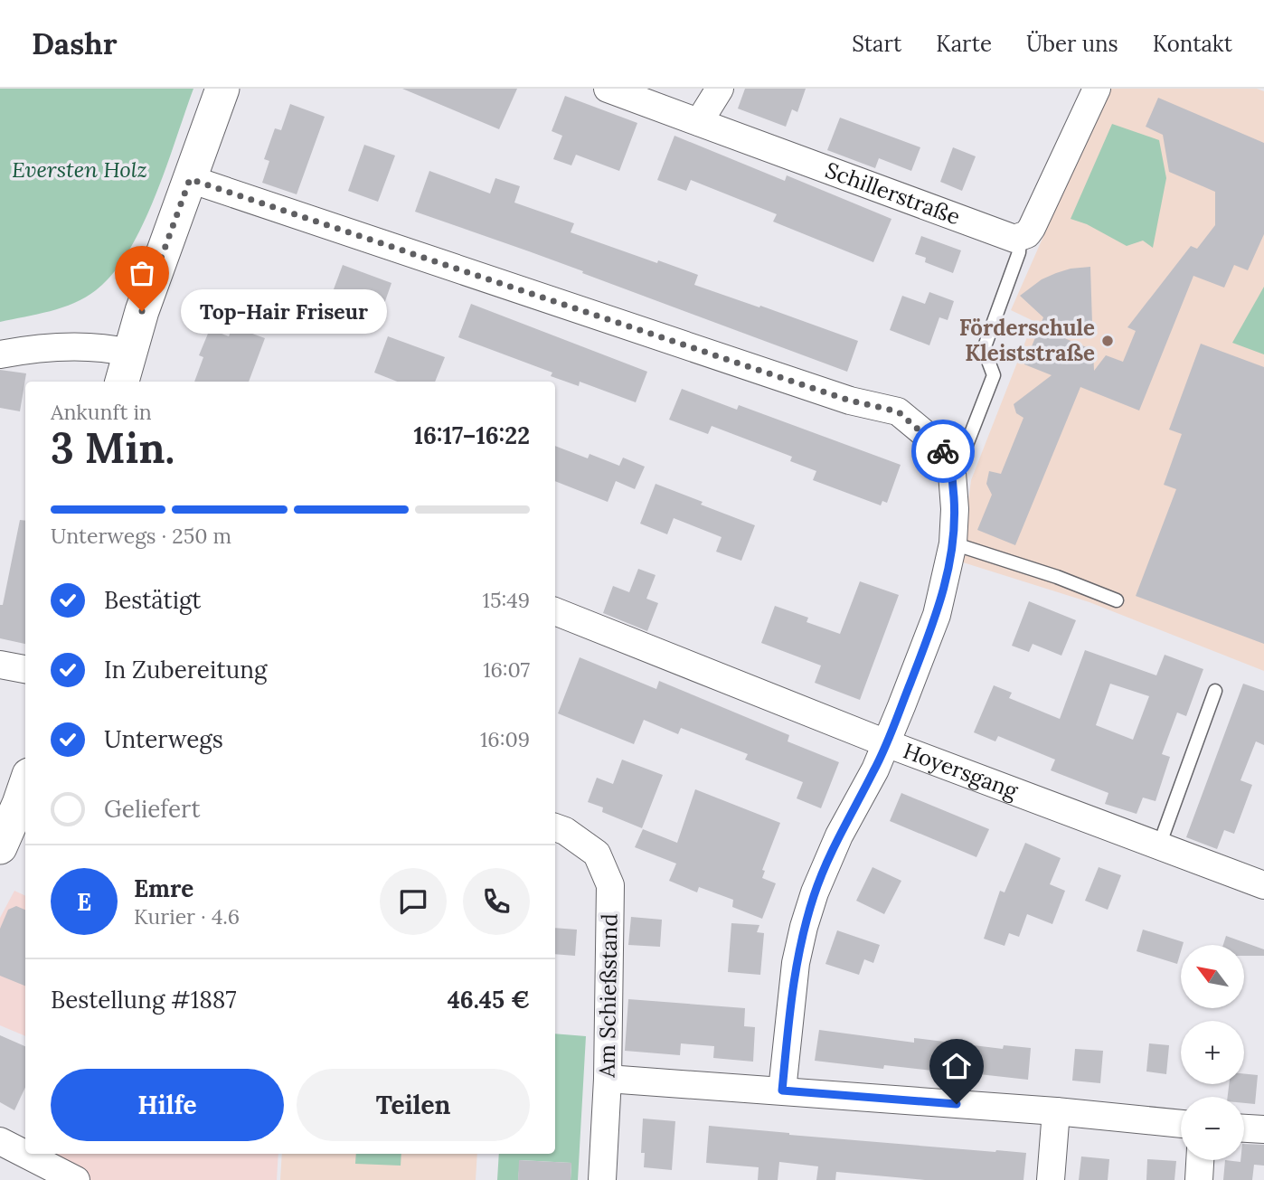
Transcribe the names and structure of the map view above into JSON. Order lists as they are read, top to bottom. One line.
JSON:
{"streets":{"street":["Schillerstraße","Hoyersgang","Am Schießstand"]},"parks":["Eversten Holz"],"places":["Top-Hair Friseur","Förderschule Kleiststraße"],"north":"top left","page":{"header":"Dashr","nav":["Start","Karte","Über uns","Kontakt"],"bubble":"Top-Hair Friseur","heading":["3 Min.","Ankunft in","16:17–16:22"],"panel":["Emre","Kurier · 4.6","Bestellung #1887","46.45 €"],"bar":"Unterwegs · 250 m","list":[["Bestätigt","15:49"],["In Zubereitung","16:07"],["Unterwegs","16:09"],"Geliefert"],"round":"E","map_buttons":["+","−"],"buttons":["Hilfe","Teilen"]}}
